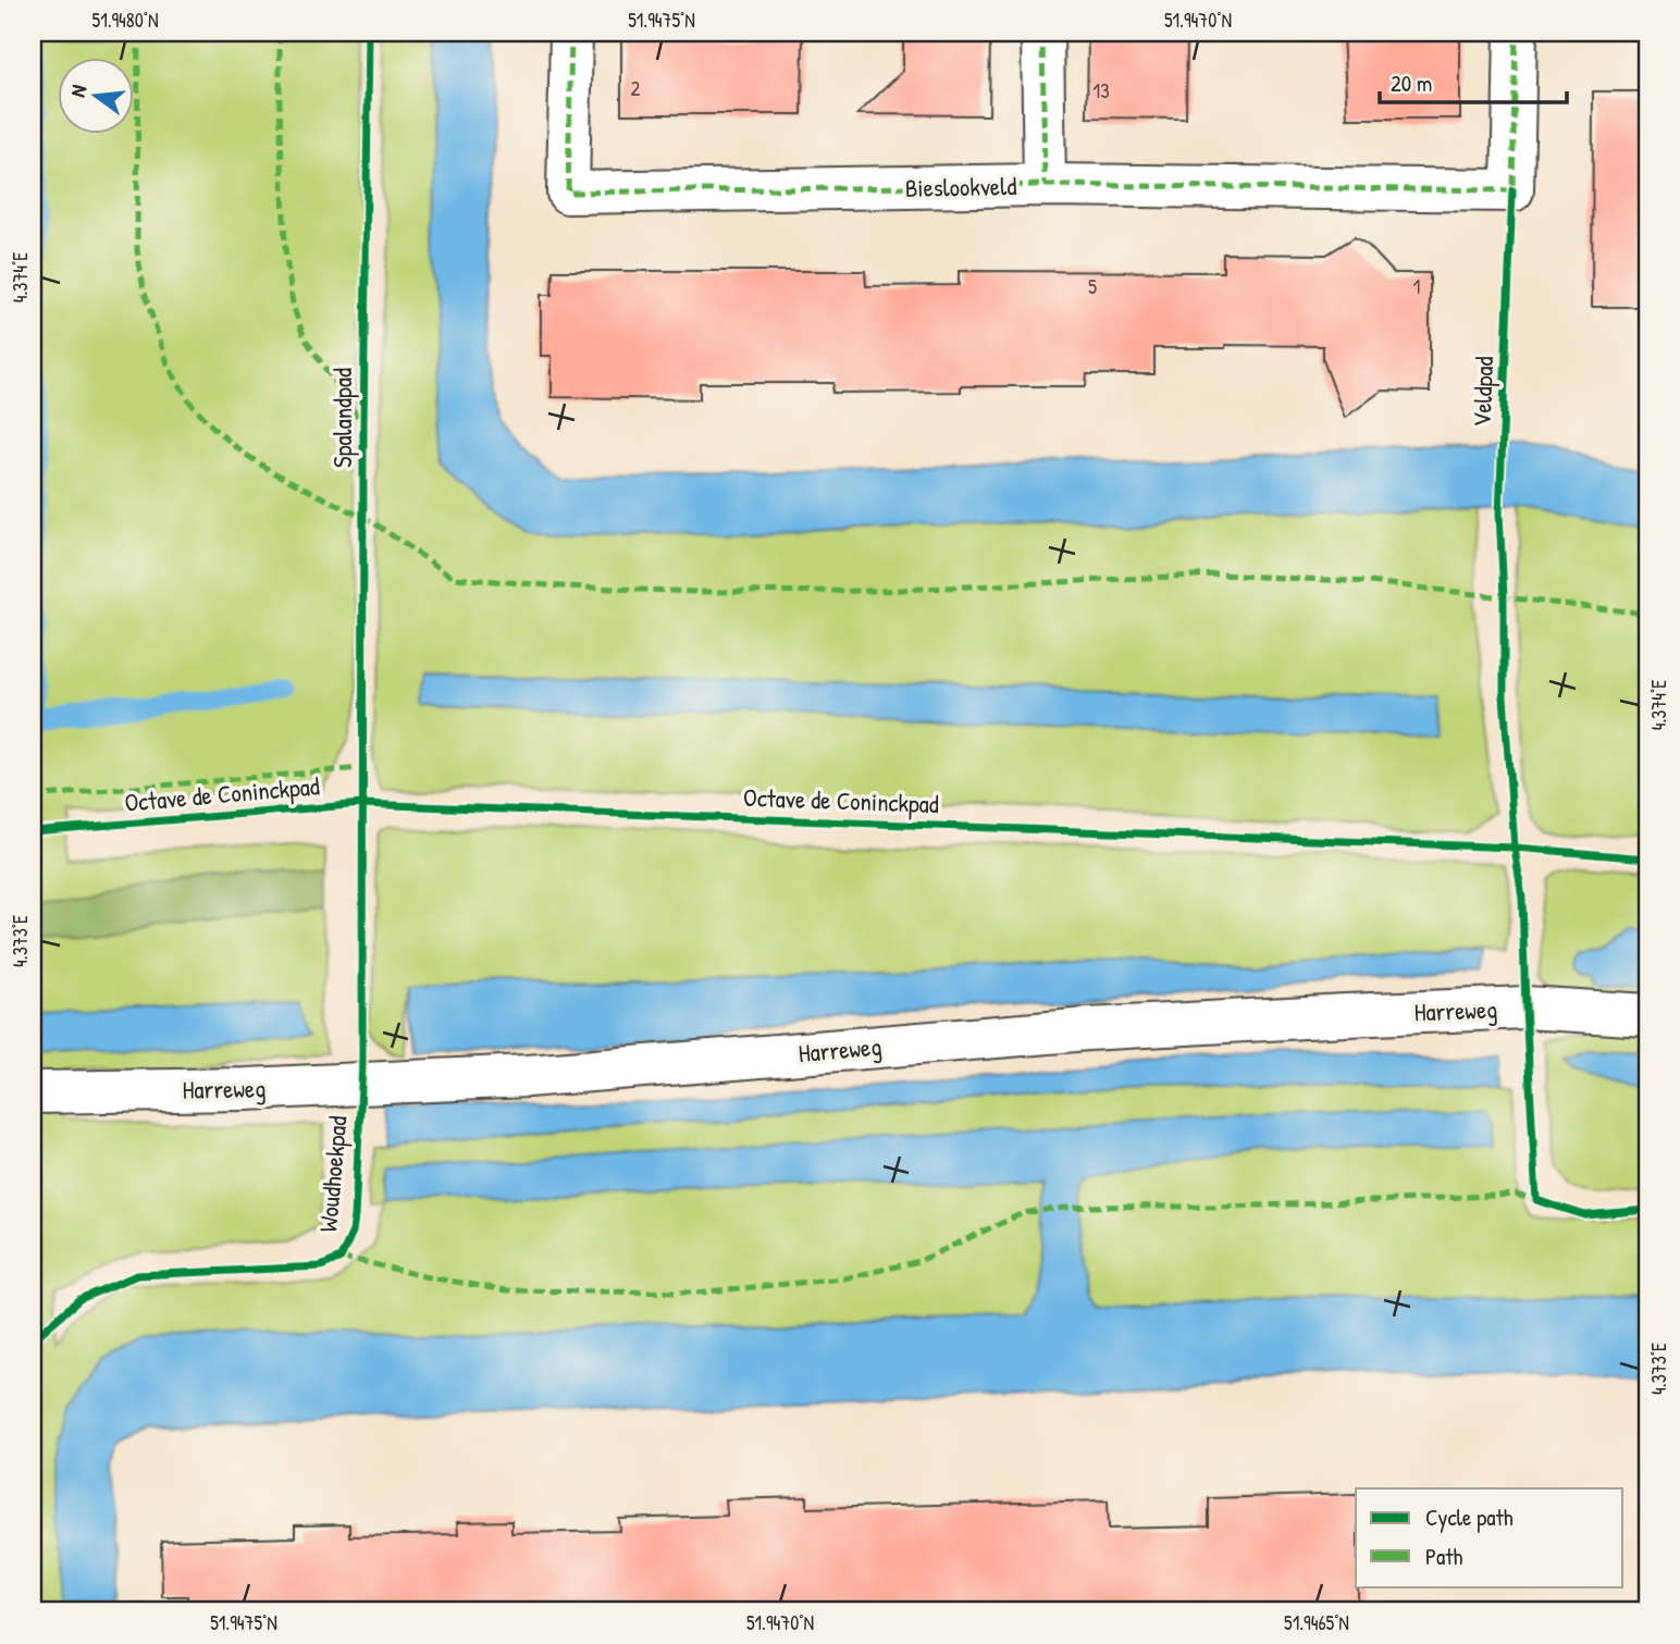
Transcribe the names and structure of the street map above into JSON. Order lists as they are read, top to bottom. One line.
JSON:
{"streets":{"street":["Bieslookveld","Harreweg"],"cycle path":["Veldpad","Spalandpad","Octave de Coninckpad"]},"house_numbers":["2","13","5","1"],"legend":["Cycle path","Path"],"scale_bar":"20 m","north":"left","coordinates":["51.9480°N","51.9475°N","51.9470°N","4.374°E","4.373°E","51.9465°N"]}
